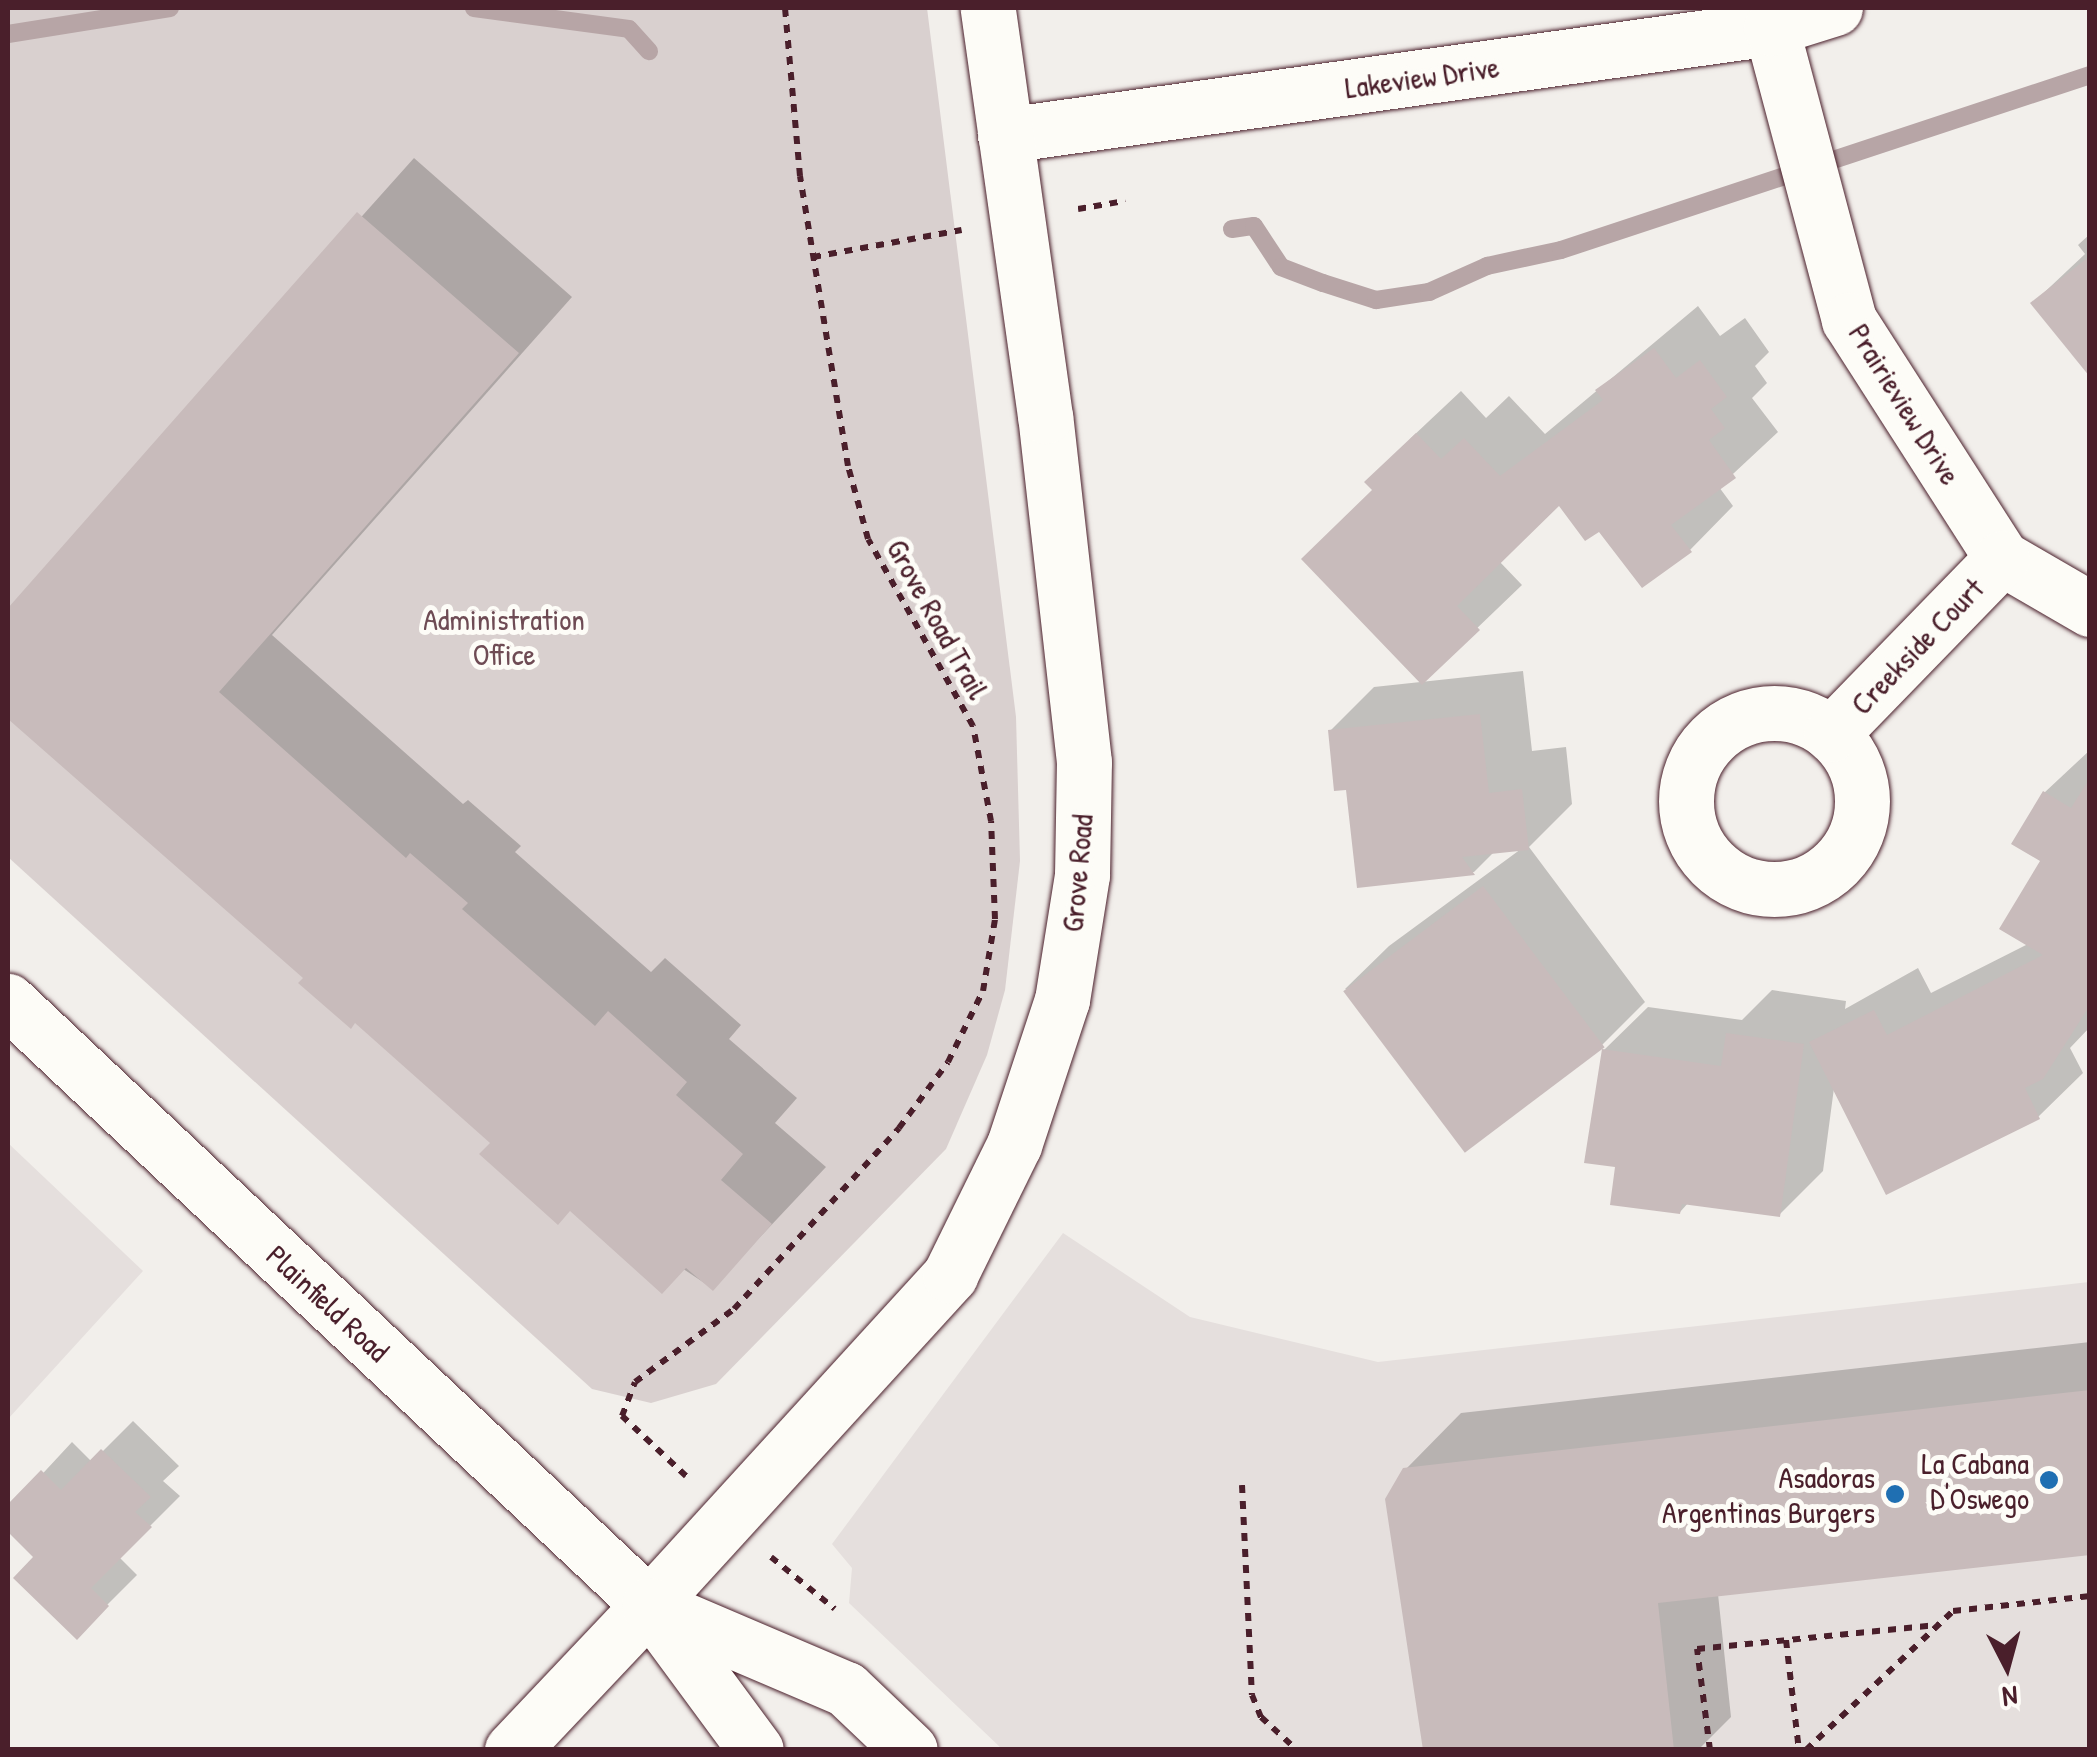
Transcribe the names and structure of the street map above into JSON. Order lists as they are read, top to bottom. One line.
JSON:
{"streets":{"street":["Lakeview Drive","Prairieview Drive","Creekside Court","Grove Road","Plainfield Road"],"path":["Grove Road Trail"]},"crossings":[["Lakeview Drive","Prairieview Drive"],["Lakeview Drive","Grove Road"],["Prairieview Drive","Creekside Court"],["Grove Road","Plainfield Road"]],"parks":["Administration Office"],"places":["La Cabana D'Oswego","Asadoras Argentinas Burgers"],"north":"bottom"}
